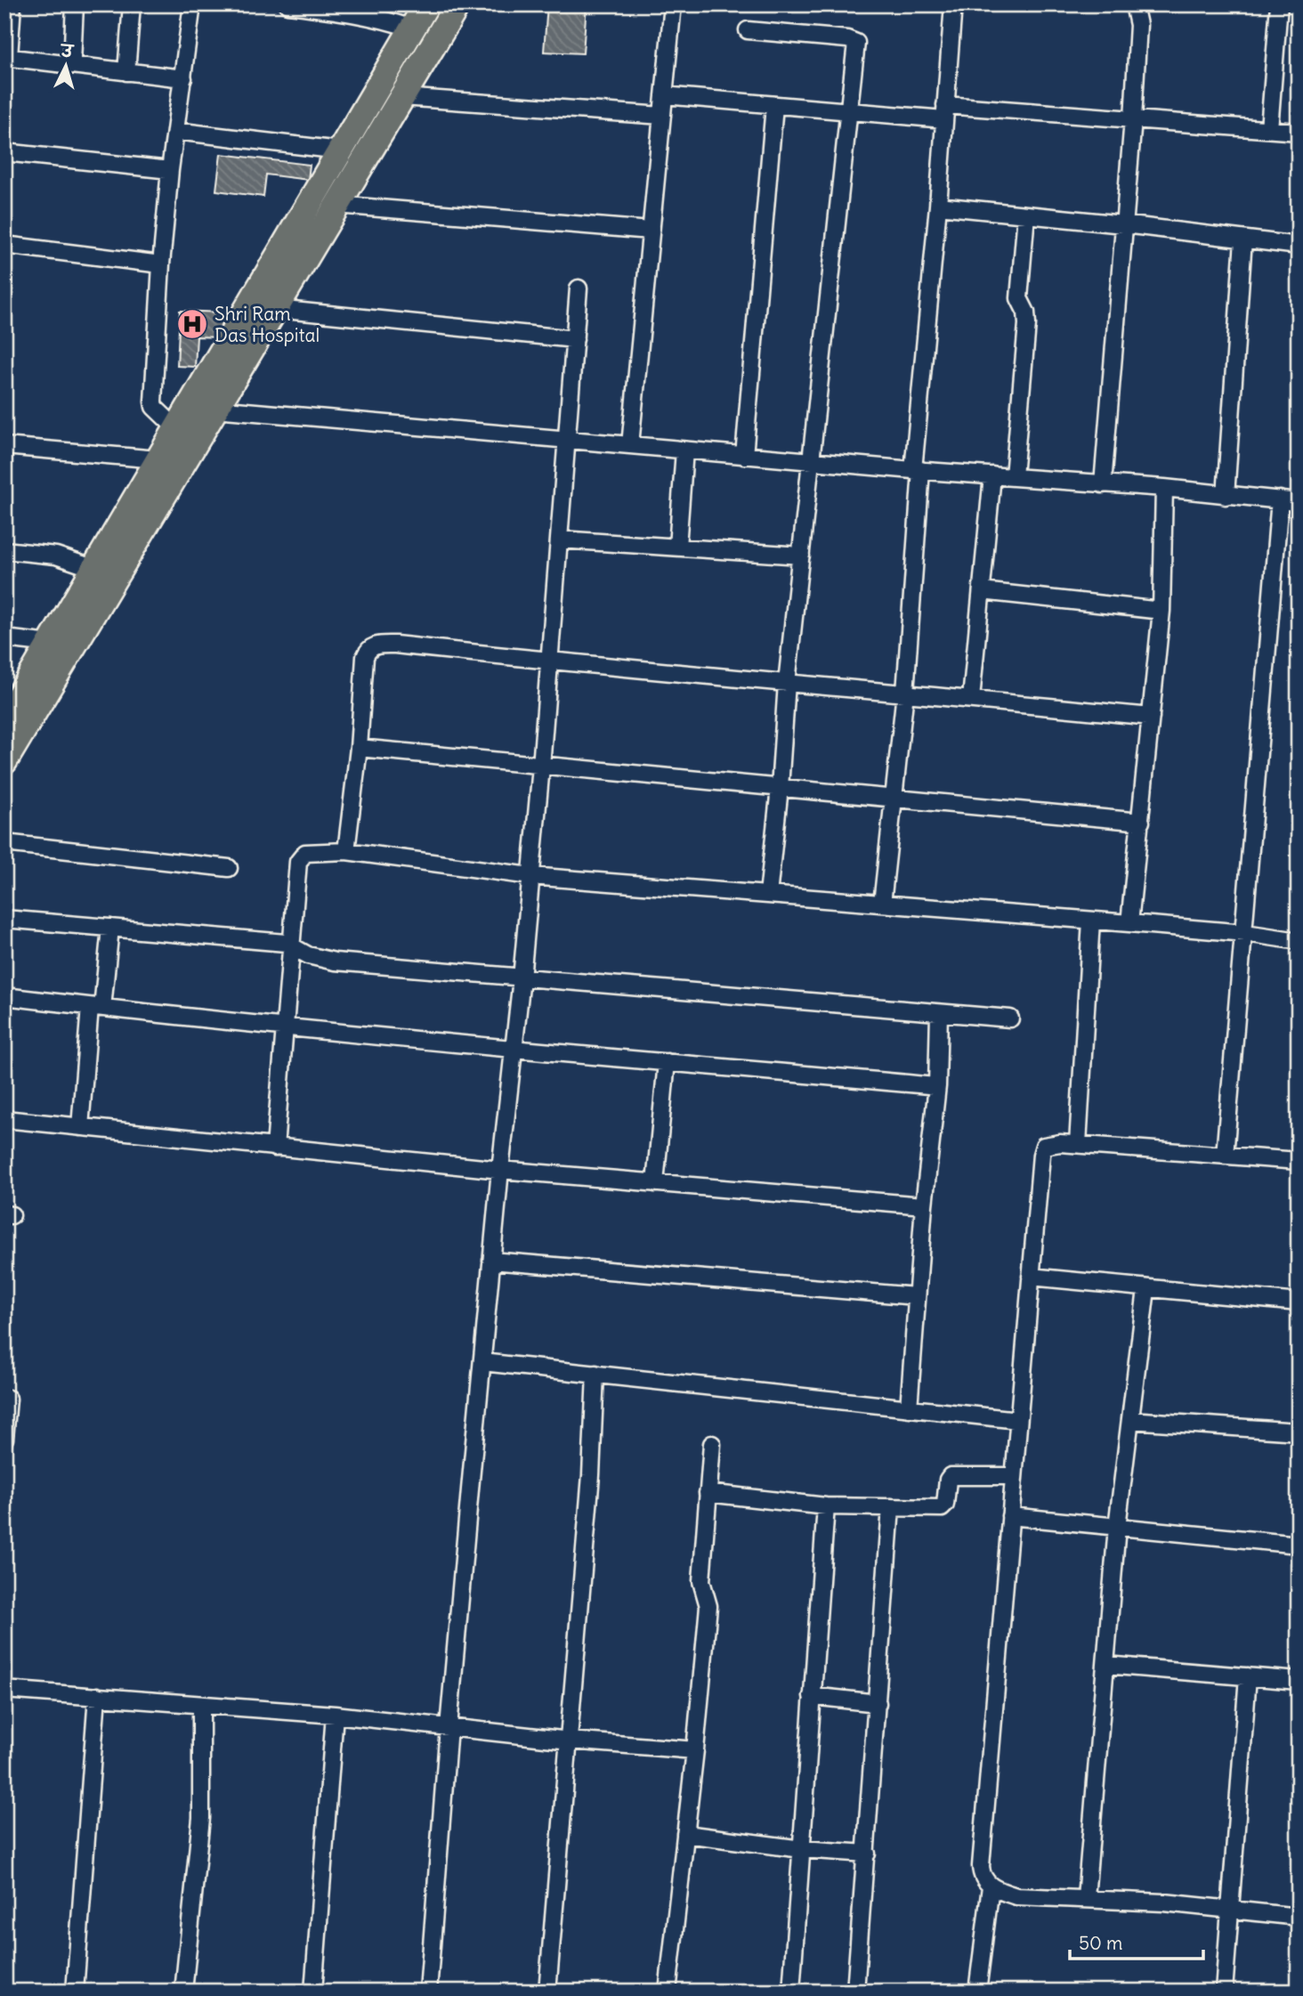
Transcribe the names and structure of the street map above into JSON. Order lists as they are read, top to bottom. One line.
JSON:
{"places":{"hospital":["Shri Ram Das Hospital"]},"scale_bar":"50 m","north":"top"}
